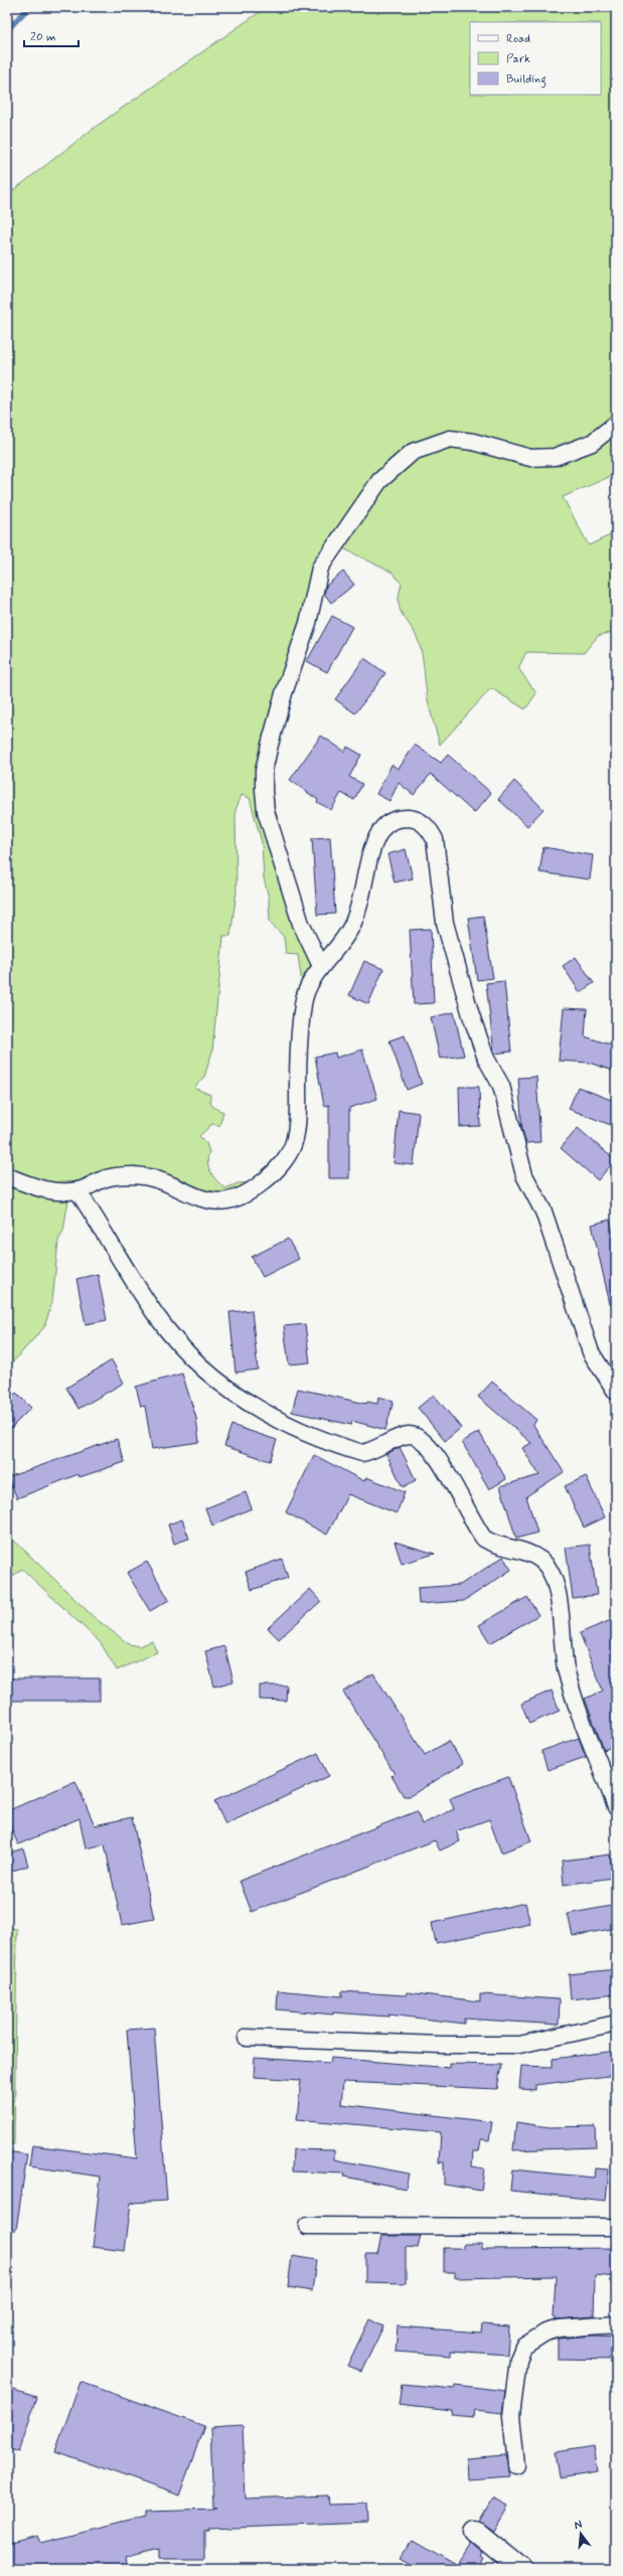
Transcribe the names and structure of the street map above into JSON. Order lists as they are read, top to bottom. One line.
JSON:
{"legend":["Road","Park","Building"],"scale_bar":"20 m","north":"top"}
